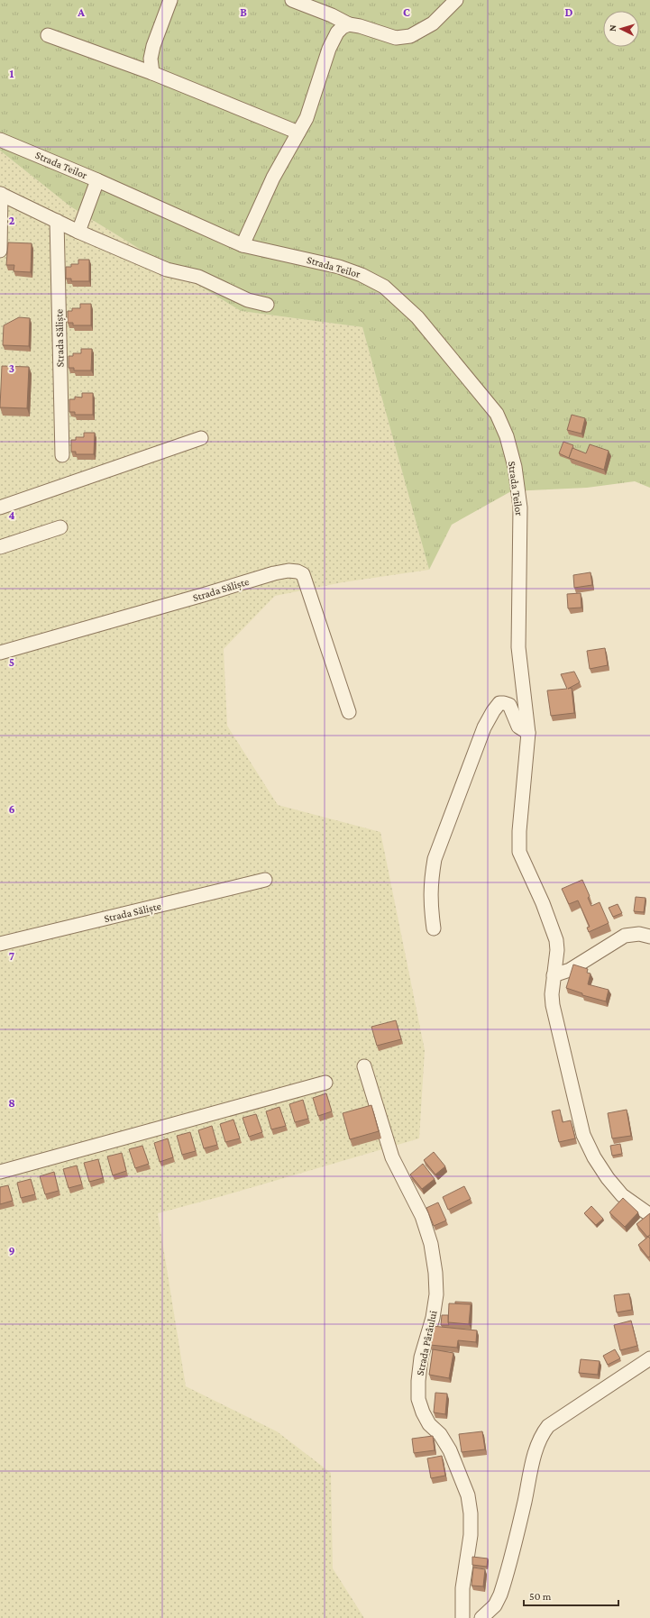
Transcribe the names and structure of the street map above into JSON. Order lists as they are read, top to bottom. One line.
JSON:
{"streets":{"street":["Strada Teilor","Strada Săliște","Strada Pârâului"]},"scale_bar":"50 m","north":"left","grid":{"columns":["A","B","C","D"],"rows":["1","2","3","4","5","6","7","8","9"]}}
